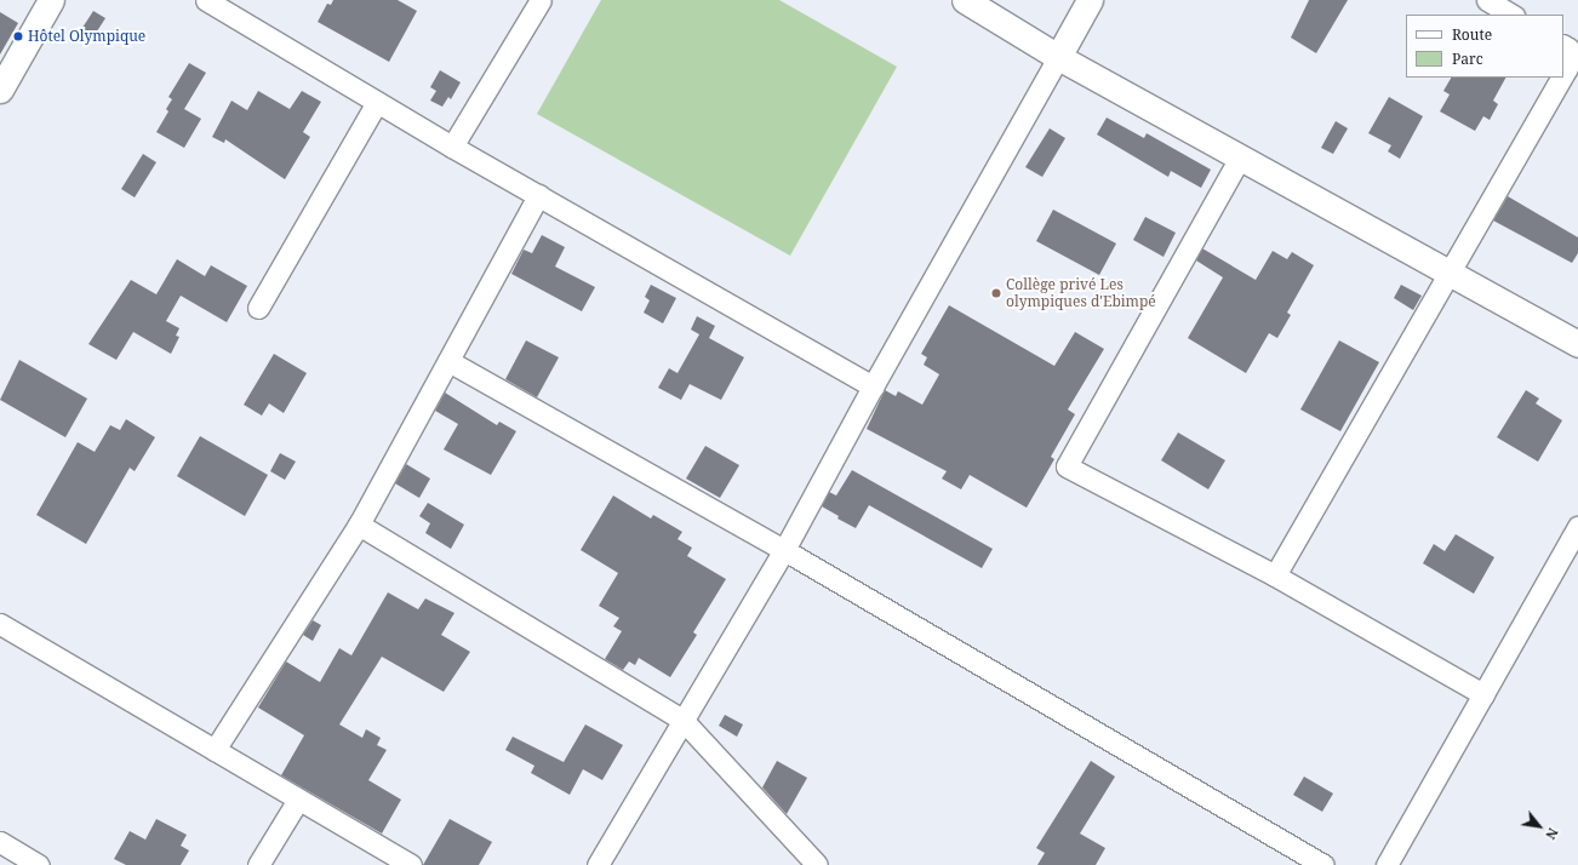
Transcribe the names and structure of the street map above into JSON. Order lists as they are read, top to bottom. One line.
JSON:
{"places":["Hôtel Olympique","Collège privé Les olympiques d'Ebimpé"],"legend":["Route","Parc"],"north":"bottom right"}
